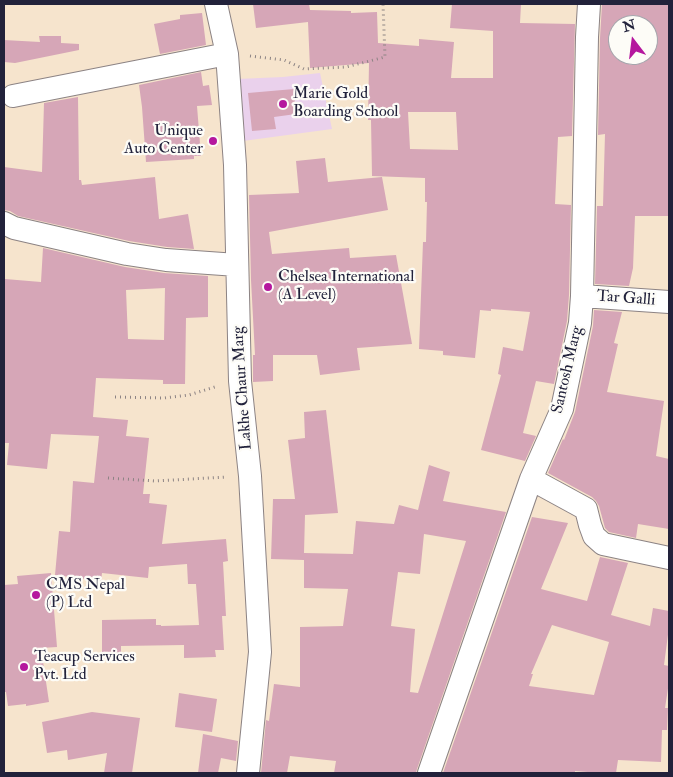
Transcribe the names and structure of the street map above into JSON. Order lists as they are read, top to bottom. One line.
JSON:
{"streets":{"street":["Tar Galli","Santosh Marg","Lakhe Chaur Marg"]},"crossings":[["Tar Galli","Santosh Marg"]],"places":["Marie Gold Boarding School","Unique Auto Center","Chelsea International (A Level)","CMS Nepal (P) Ltd","Teacup Services Pvt. Ltd"],"north":"top"}
